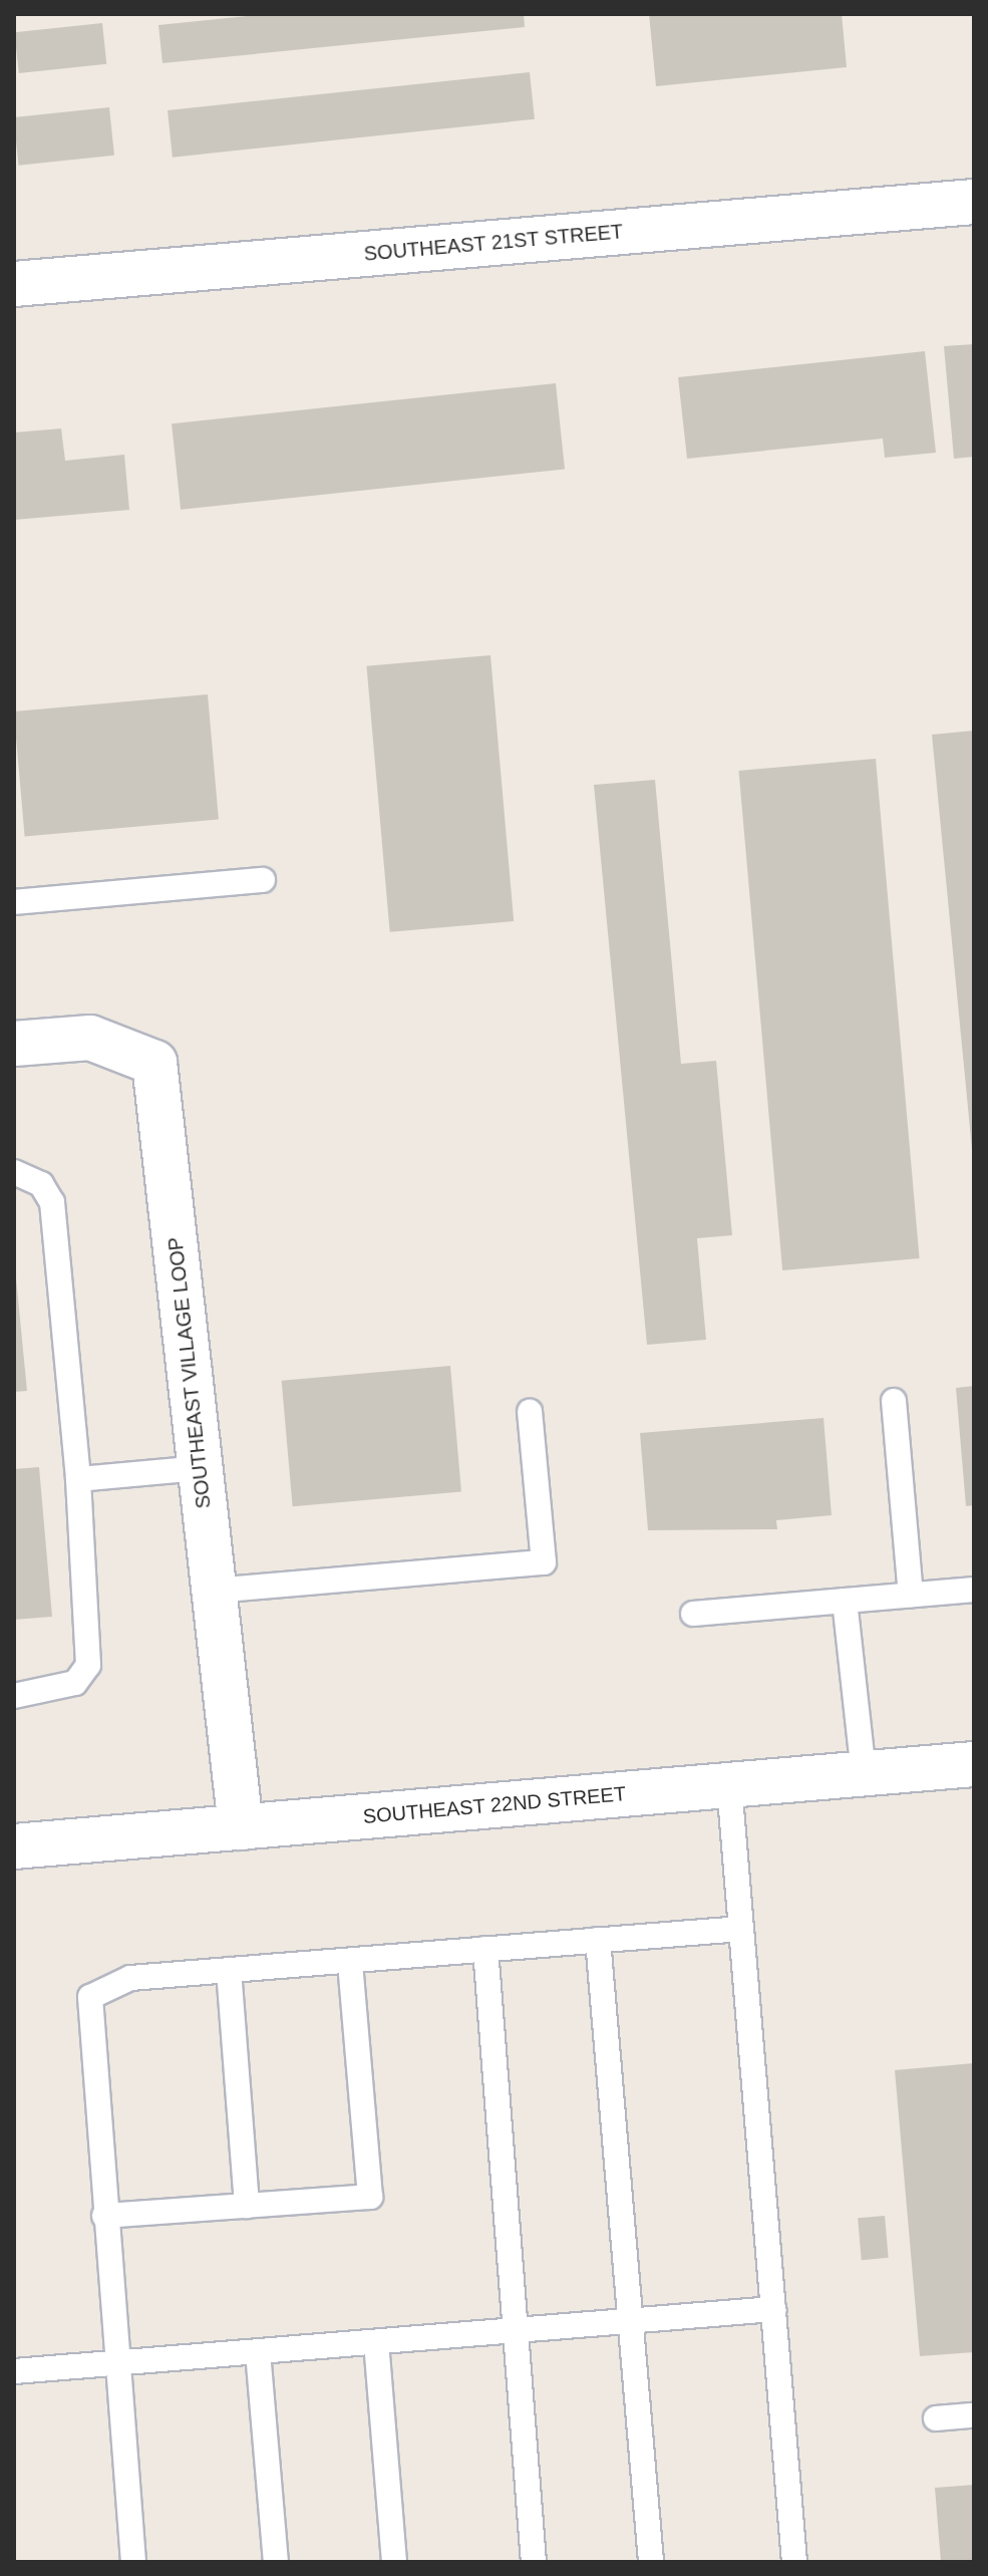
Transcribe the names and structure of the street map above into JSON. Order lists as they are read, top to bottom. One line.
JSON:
{"streets":{"street":["SOUTHEAST 21ST STREET","SOUTHEAST VILLAGE LOOP","SOUTHEAST 22ND STREET"]},"crossings":[["SOUTHEAST VILLAGE LOOP","SOUTHEAST 22ND STREET"]]}
